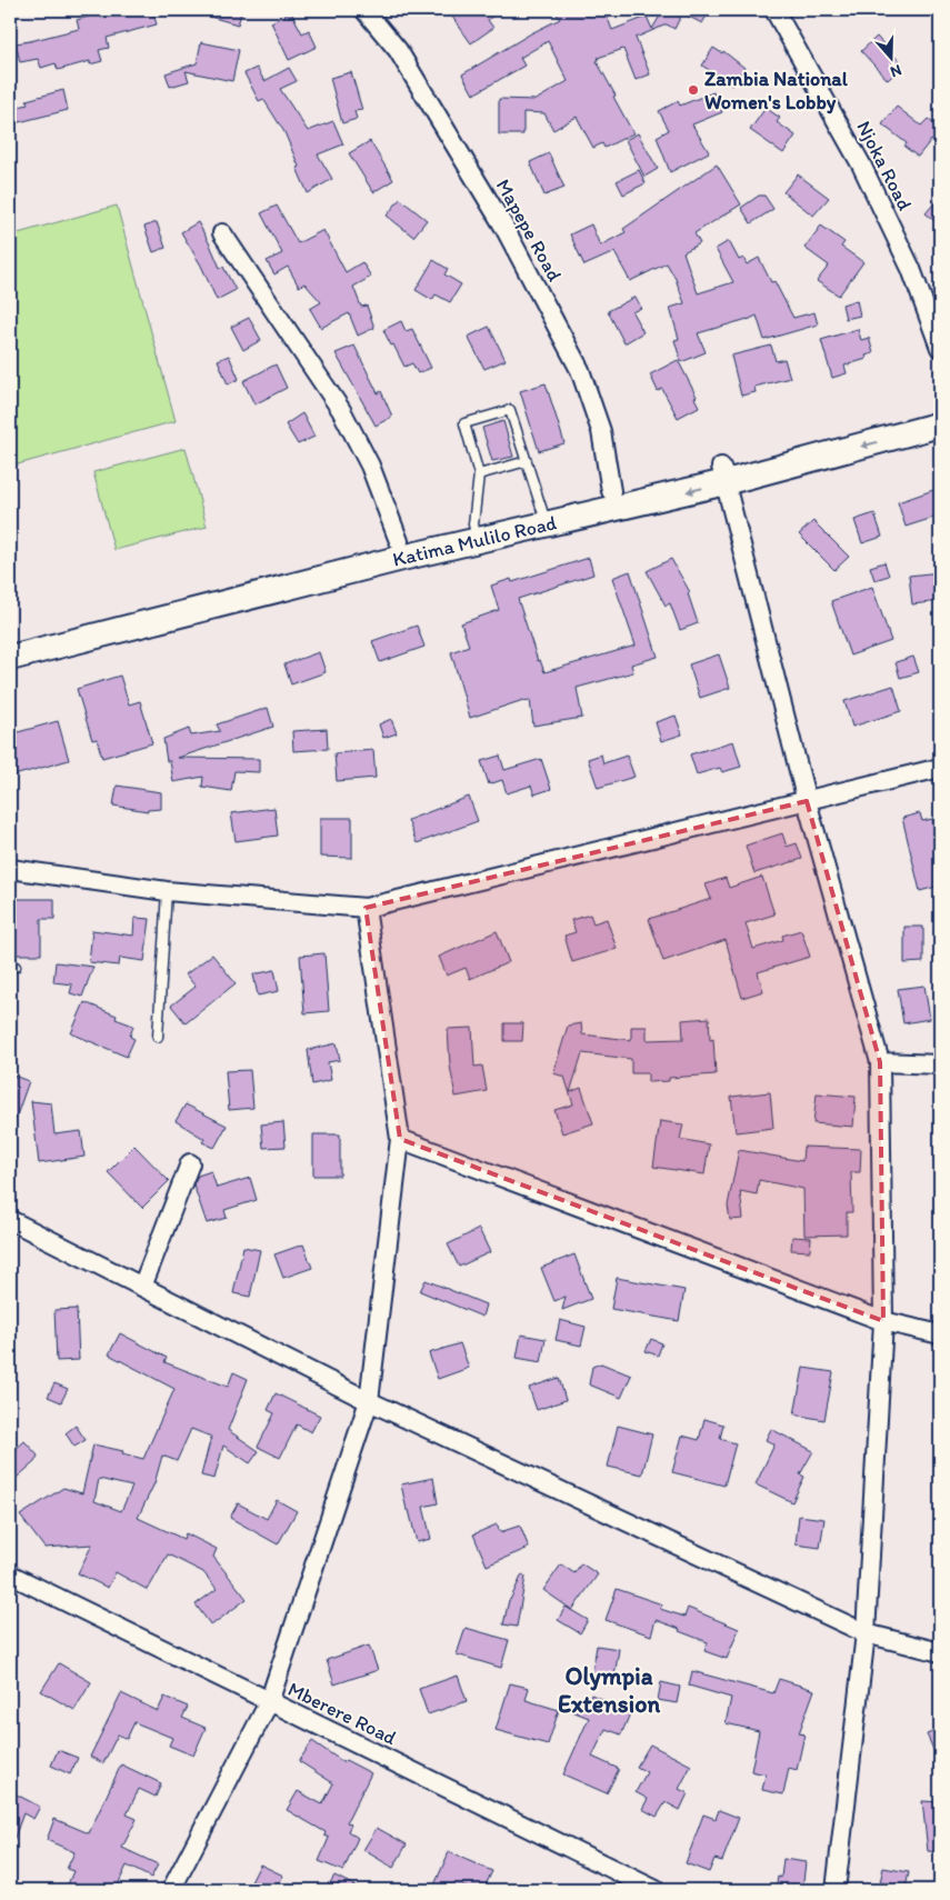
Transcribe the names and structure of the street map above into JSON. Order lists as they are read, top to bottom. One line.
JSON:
{"streets":{"main road":["Katima Mulilo Road"],"street":["Njoka Road","Mapepe Road","Mberere Road"]},"crossings":[["Mapepe Road","Katima Mulilo Road"]],"districts":["Olympia Extension"],"places":["Zambia National Women's Lobby"],"north":"bottom"}
